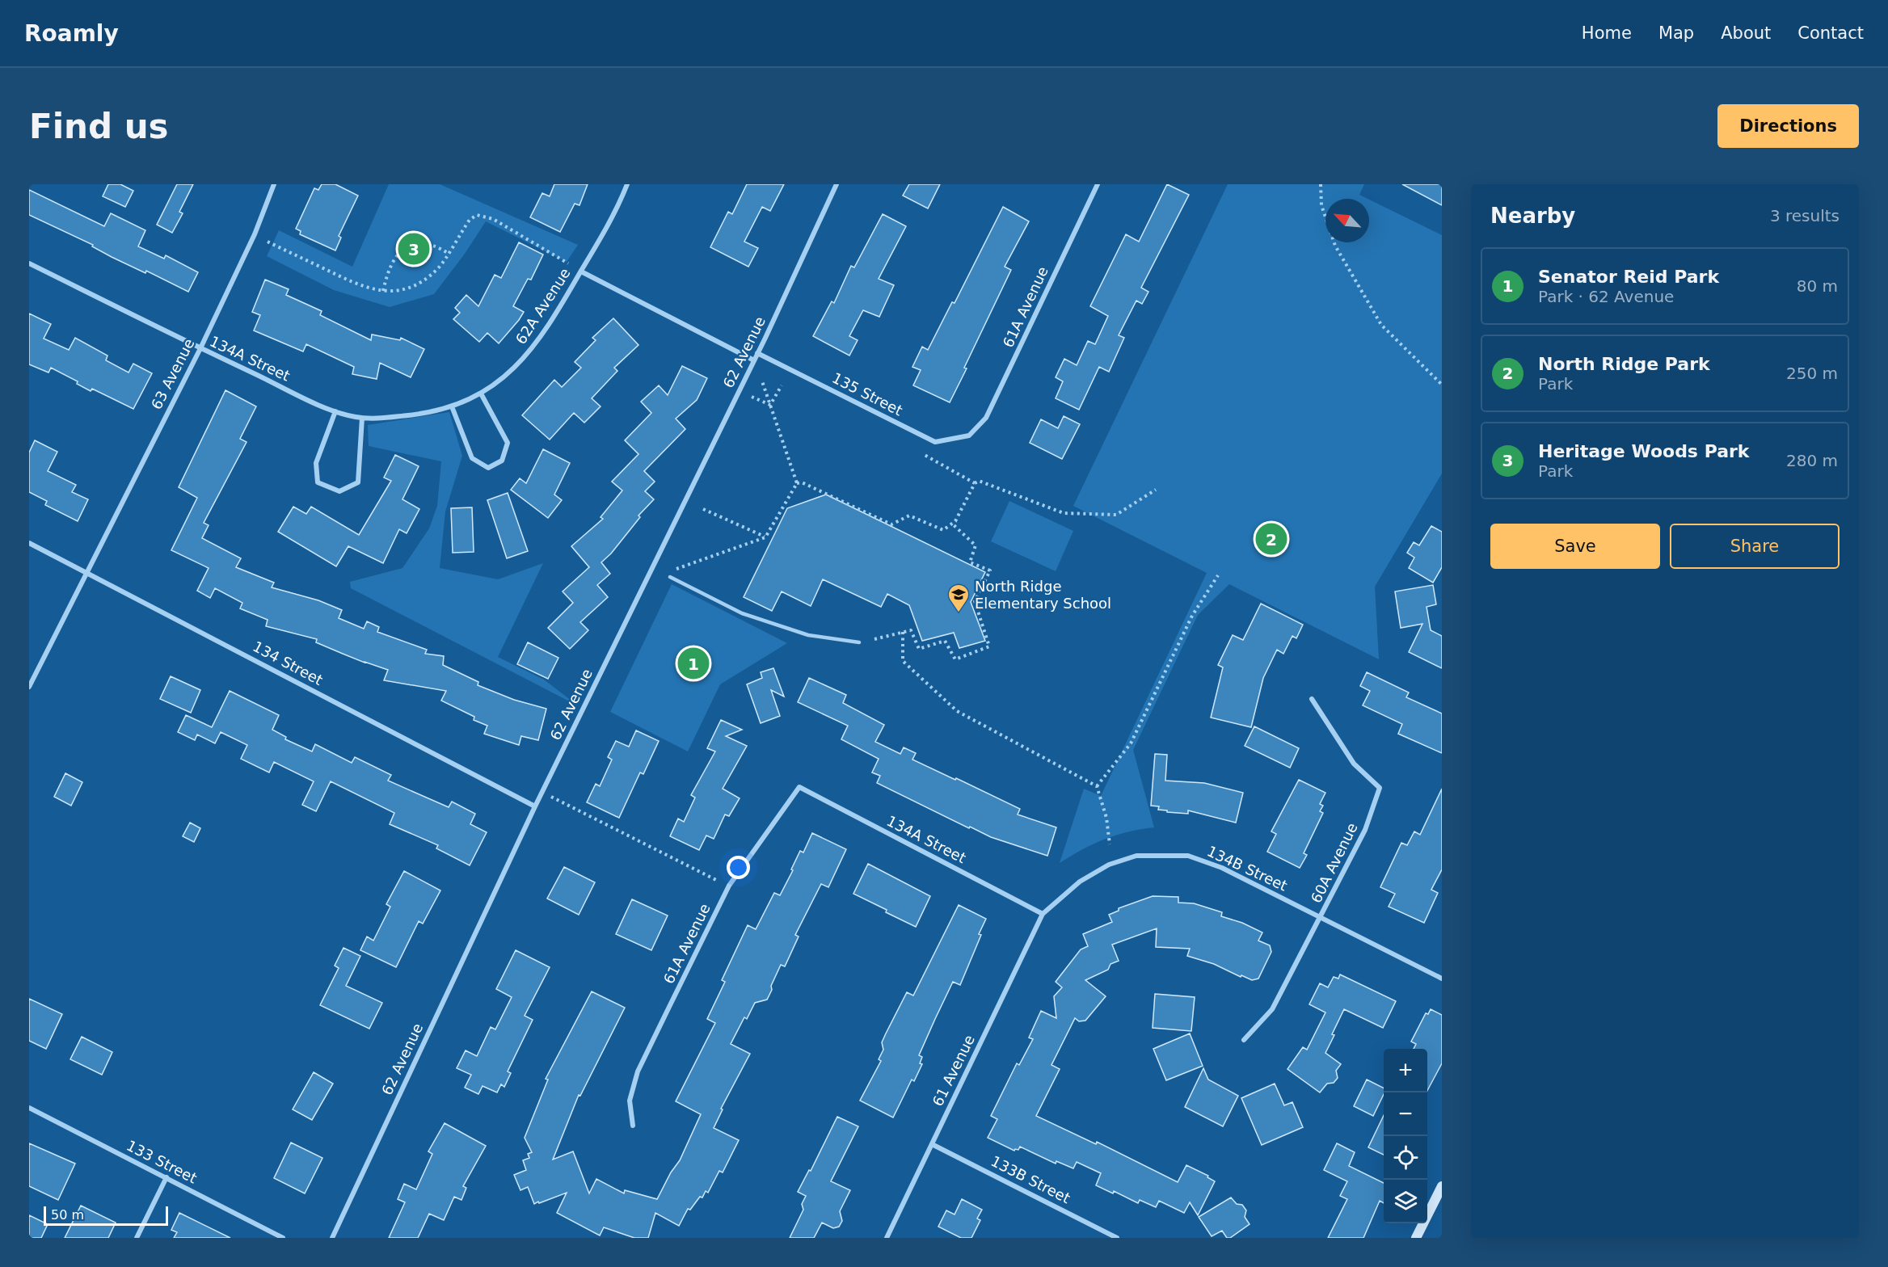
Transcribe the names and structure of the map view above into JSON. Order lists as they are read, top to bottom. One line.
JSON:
{"streets":{"street":["62A Avenue","61A Avenue","62 Avenue","134A Street","63 Avenue","135 Street","134 Street","60A Avenue","134B Street","61 Avenue","133 Street","133B Street"]},"crossings":[["62A Avenue","134A Street"],["61A Avenue","134A Street"],["61A Avenue","135 Street"],["62 Avenue","135 Street"],["62 Avenue","134 Street"],["134A Street","63 Avenue"],["134A Street","134B Street"],["134A Street","61 Avenue"],["63 Avenue","134 Street"],["60A Avenue","134B Street"],["134B Street","61 Avenue"],["61 Avenue","133B Street"]],"places":{"school or university":["North Ridge Elementary School"]},"scale_bar":"50 m","north":"top left","page":{"header":"Roamly","nav":["Home","Map","About","Contact"],"buttons":["Directions",["Save","Share"]],"title":"Find us","heading":["Nearby","3 results"],"pins":["3","2","1"],"list":[{"mark":"1","name":"Senator Reid Park","note":"Park · 62 Avenue","value":"80 m"},{"mark":"2","name":"North Ridge Park","note":"Park","value":"250 m"},{"mark":"3","name":"Heritage Woods Park","note":"Park","value":"280 m"}],"map_buttons":["+","−"],"scale":"50 m"}}
